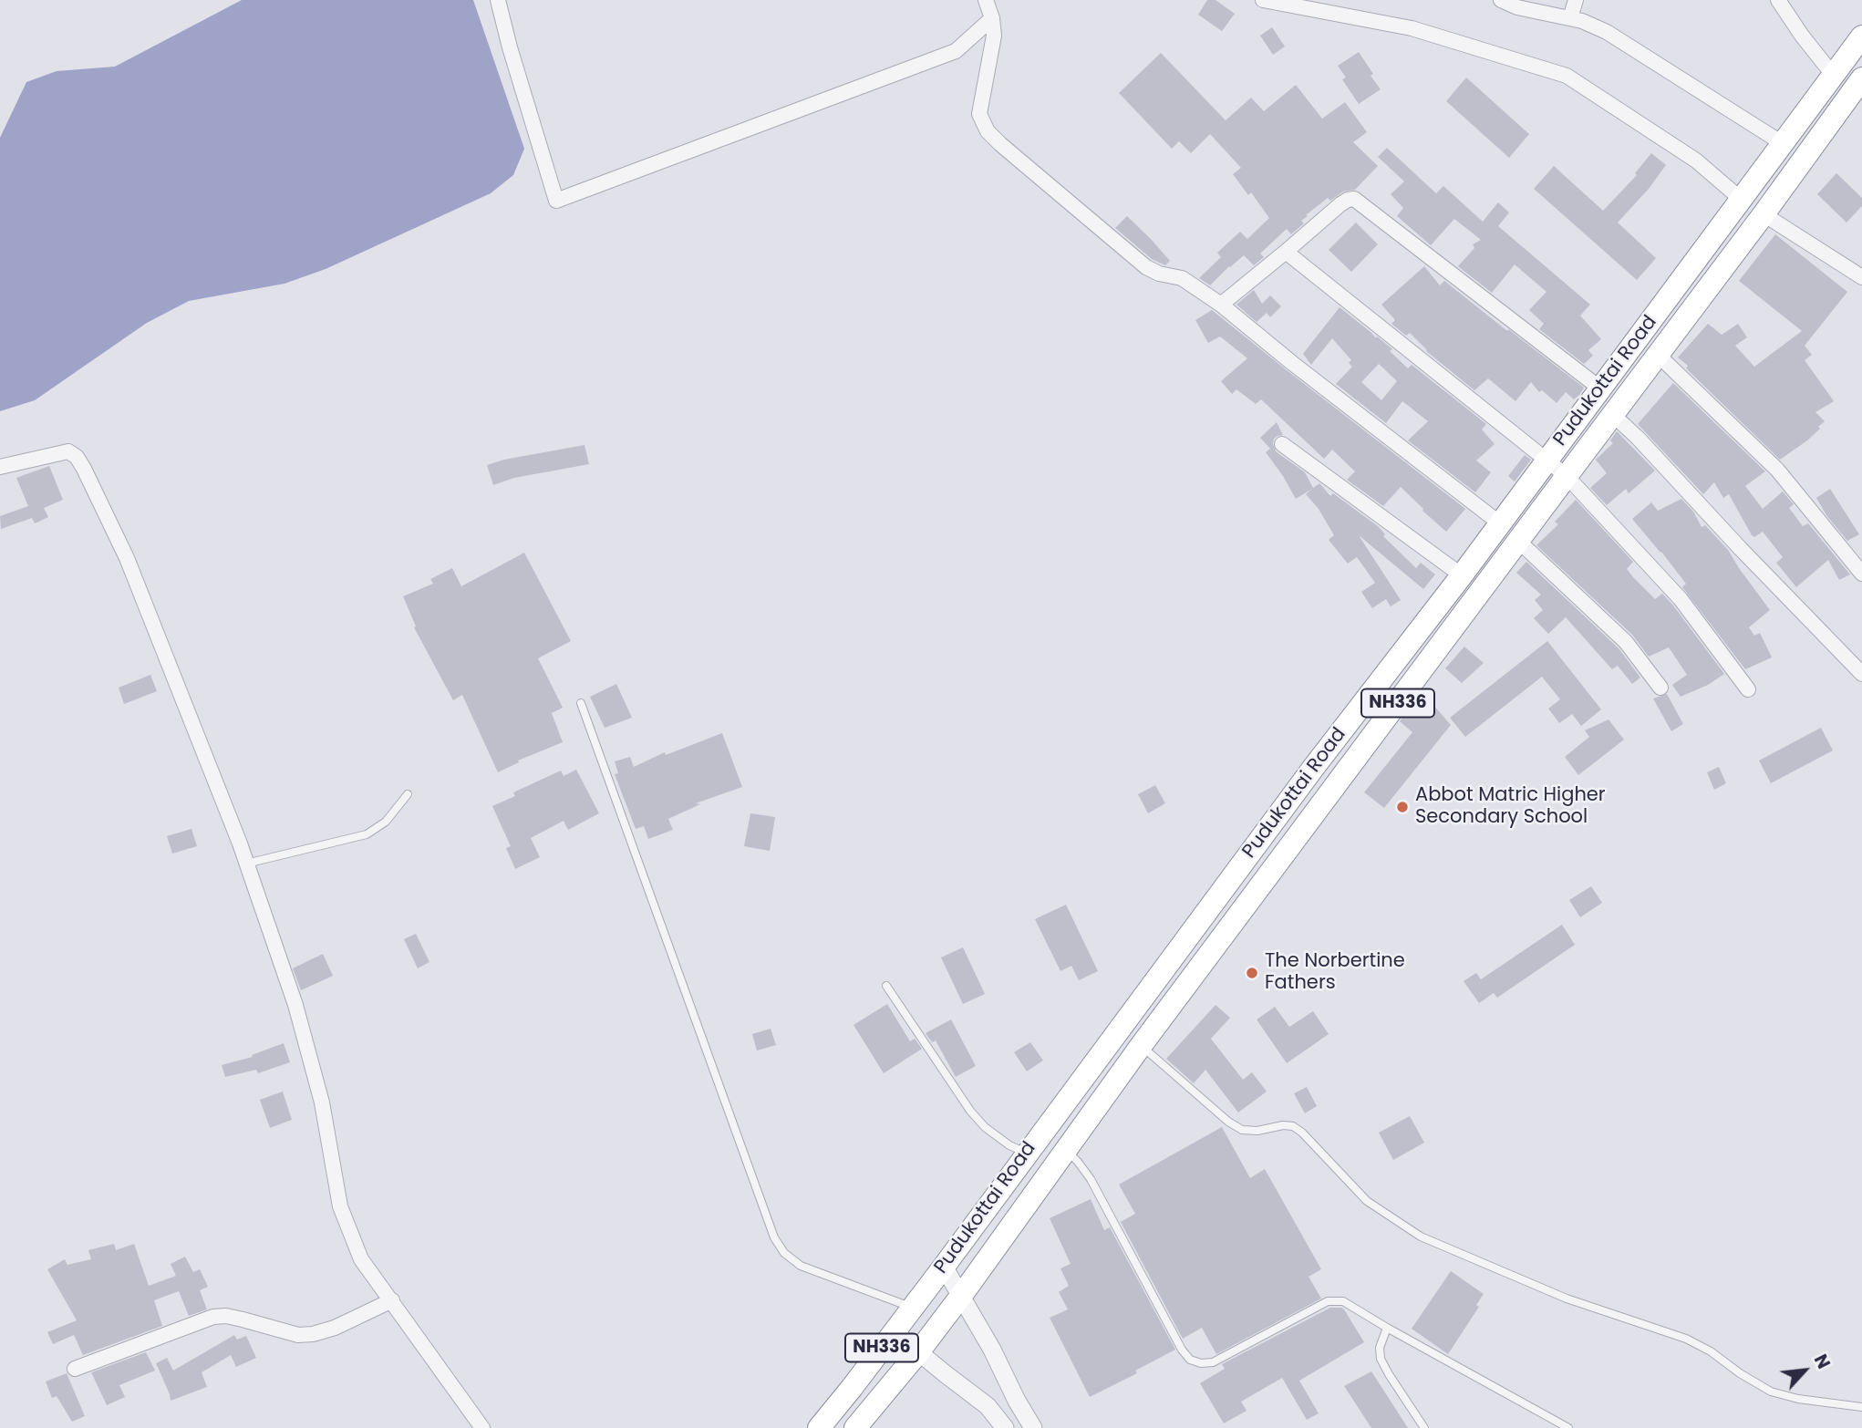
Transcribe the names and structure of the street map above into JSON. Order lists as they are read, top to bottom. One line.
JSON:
{"streets":{"highway":["Pudukottai Road","NH336"]},"places":["Abbot Matric Higher Secondary School","The Norbertine Fathers"],"north":"top right"}
